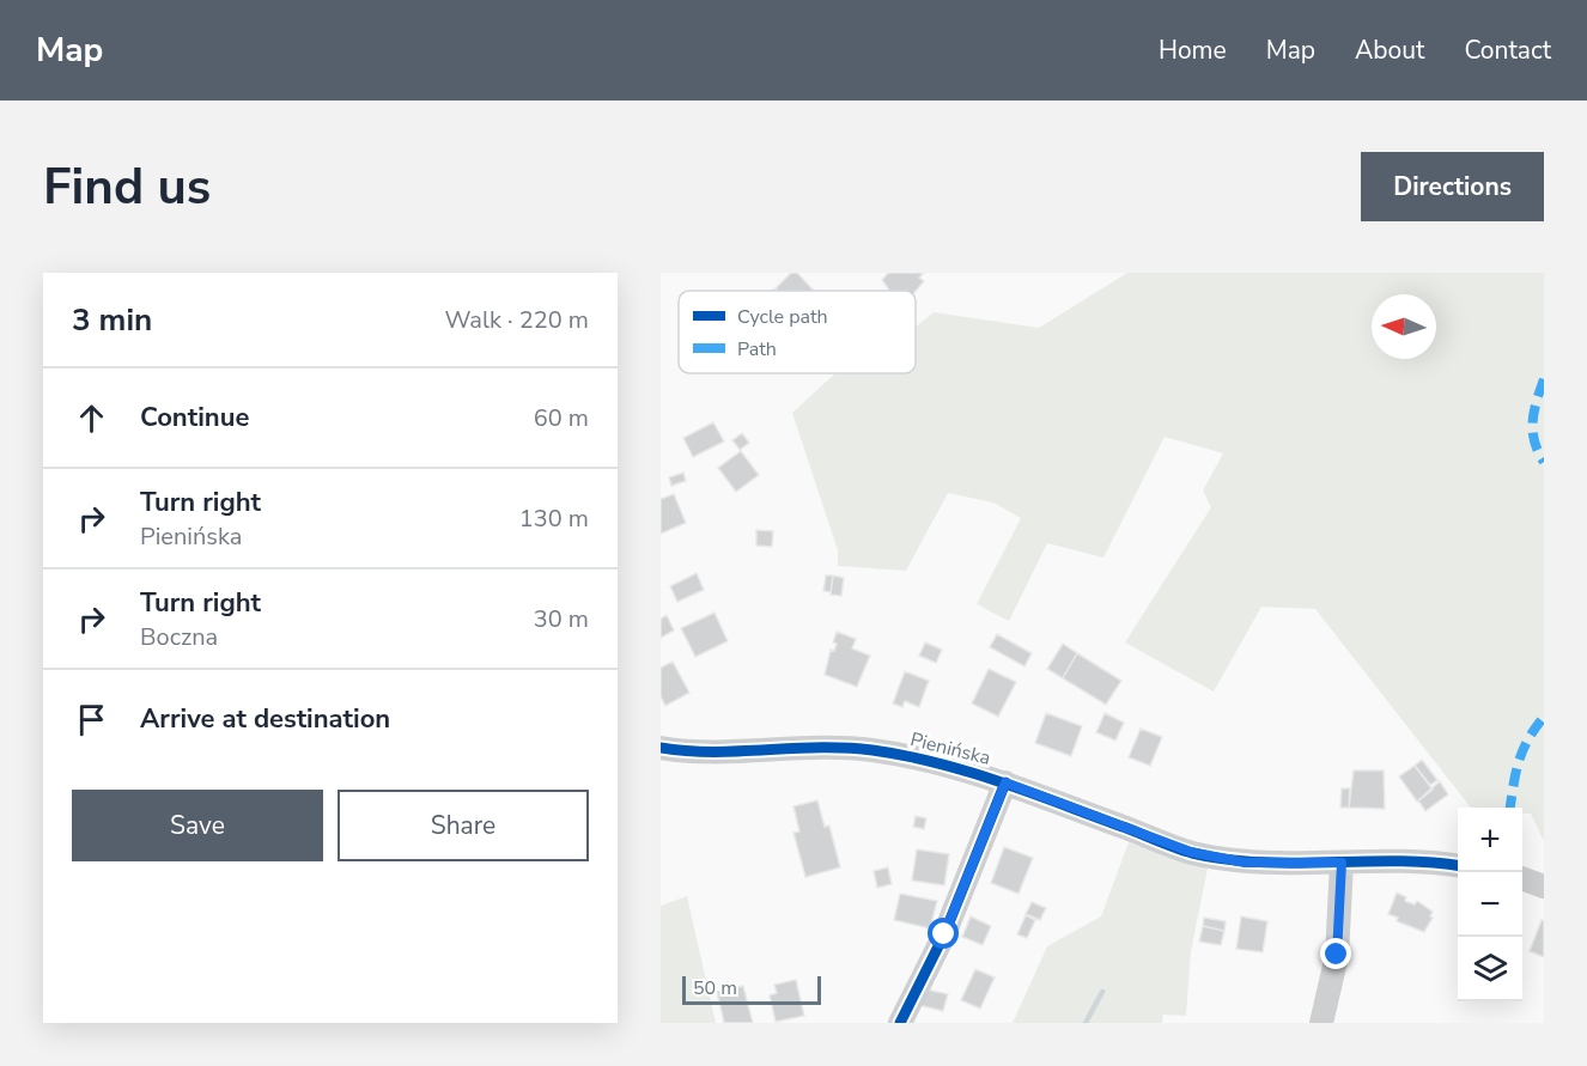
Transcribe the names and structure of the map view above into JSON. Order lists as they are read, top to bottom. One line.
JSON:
{"streets":{"street":["Pienińska"]},"legend":["Cycle path","Path"],"scale_bar":"50 m","north":"left","page":{"header":"Map","nav":["Home","Map","About","Contact"],"buttons":["Directions",["Save","Share"]],"title":"Find us","heading":["3 min","Walk · 220 m"],"list":[["Continue","60 m"],["Turn right","Pienińska","130 m"],["Turn right","Boczna","30 m"],"Arrive at destination"],"map_buttons":["+","−"],"scale":"50 m"}}
